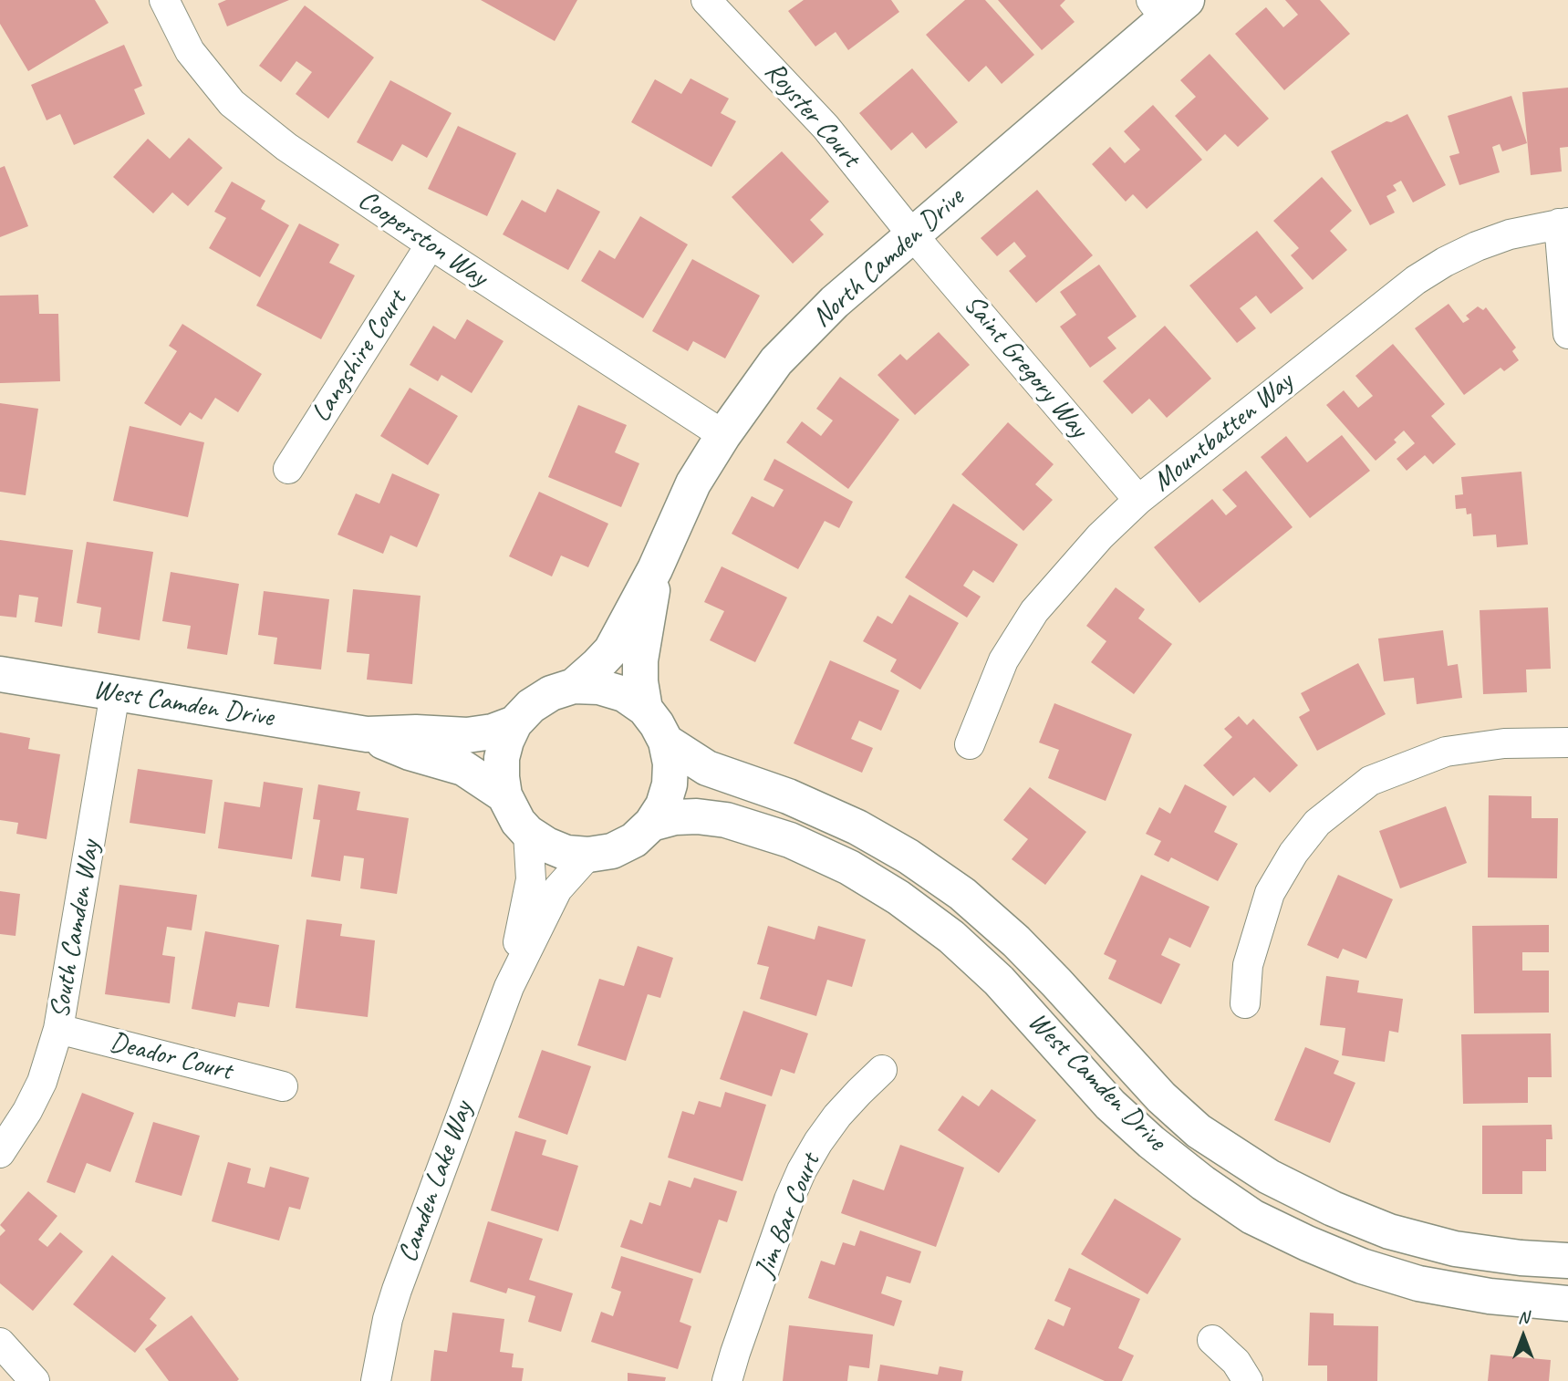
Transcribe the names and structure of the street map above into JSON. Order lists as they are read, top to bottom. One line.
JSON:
{"streets":{"street":["Royster Court","Cooperston Way","North Camden Drive","Langshire Court","Saint Gregory Way","Mountbatten Way","West Camden Drive","South Camden Way","Deador Court","Camden Lake Way","Jim Bar Court"]},"crossings":[["Royster Court","North Camden Drive"],["Royster Court","Saint Gregory Way"],["Cooperston Way","North Camden Drive"],["Cooperston Way","Langshire Court"],["North Camden Drive","Saint Gregory Way"],["North Camden Drive","West Camden Drive"],["North Camden Drive","Camden Lake Way"],["Saint Gregory Way","Mountbatten Way"],["West Camden Drive","South Camden Way"],["West Camden Drive","Camden Lake Way"],["South Camden Way","Deador Court"]],"north":"top"}
